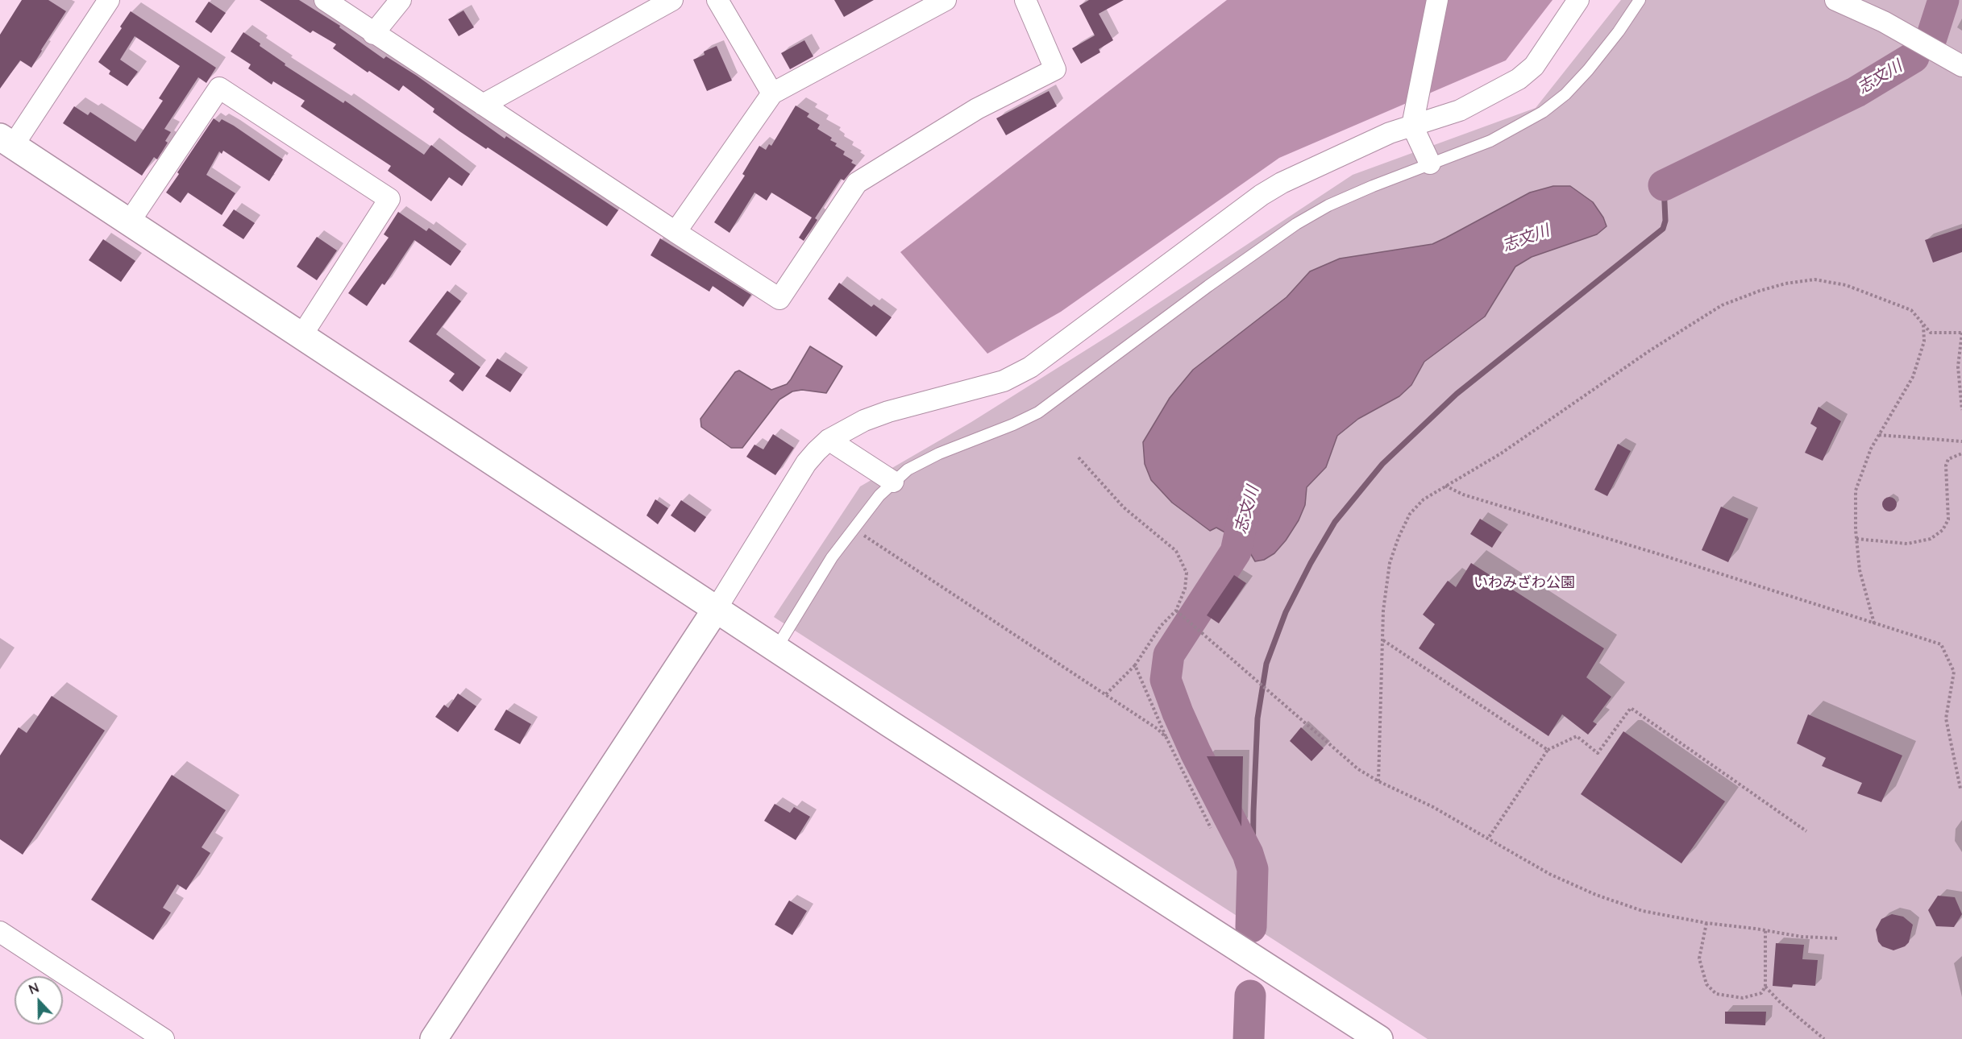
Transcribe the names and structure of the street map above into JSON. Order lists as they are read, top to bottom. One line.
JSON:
{"water":["志文川"],"parks":["いわみざわ公園"],"north":"top"}
